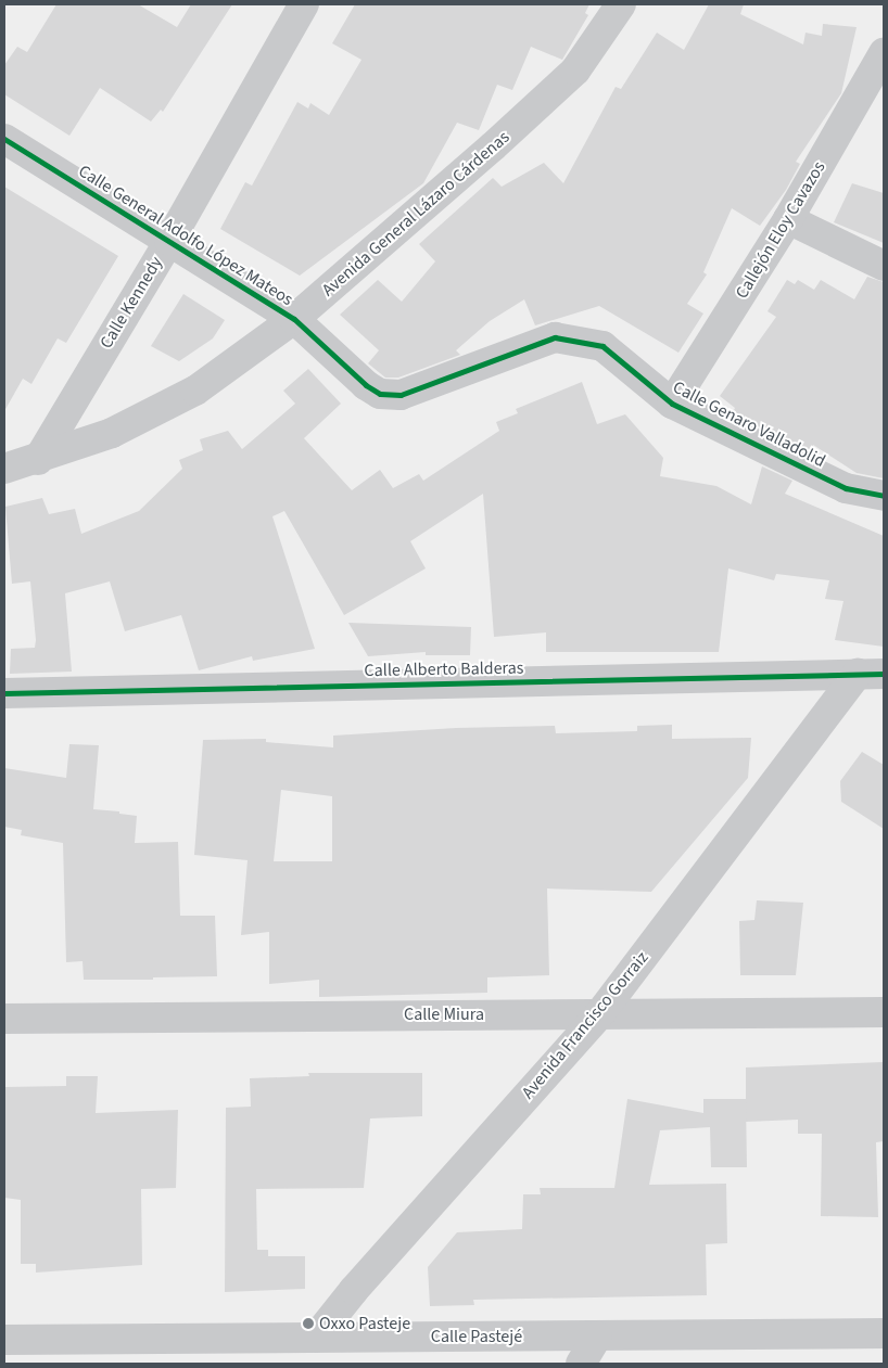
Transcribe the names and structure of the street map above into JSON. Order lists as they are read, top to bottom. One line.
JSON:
{"streets":{"street":["Avenida General Lázaro Cárdenas","Callejón Eloy Cavazos","Calle General Adolfo López Mateos","Calle Kennedy","Calle Genaro Valladolid","Calle Alberto Balderas","Calle Miura","Avenida Francisco Gorraiz","Calle Pastejé"]},"crossings":[["Avenida General Lázaro Cárdenas","Calle General Adolfo López Mateos"],["Avenida General Lázaro Cárdenas","Calle Kennedy"],["Callejón Eloy Cavazos","Calle Genaro Valladolid"],["Calle General Adolfo López Mateos","Calle Kennedy"],["Calle General Adolfo López Mateos","Calle Genaro Valladolid"],["Calle Alberto Balderas","Avenida Francisco Gorraiz"],["Calle Miura","Avenida Francisco Gorraiz"],["Avenida Francisco Gorraiz","Calle Pastejé"]],"places":["Oxxo Pasteje"]}
